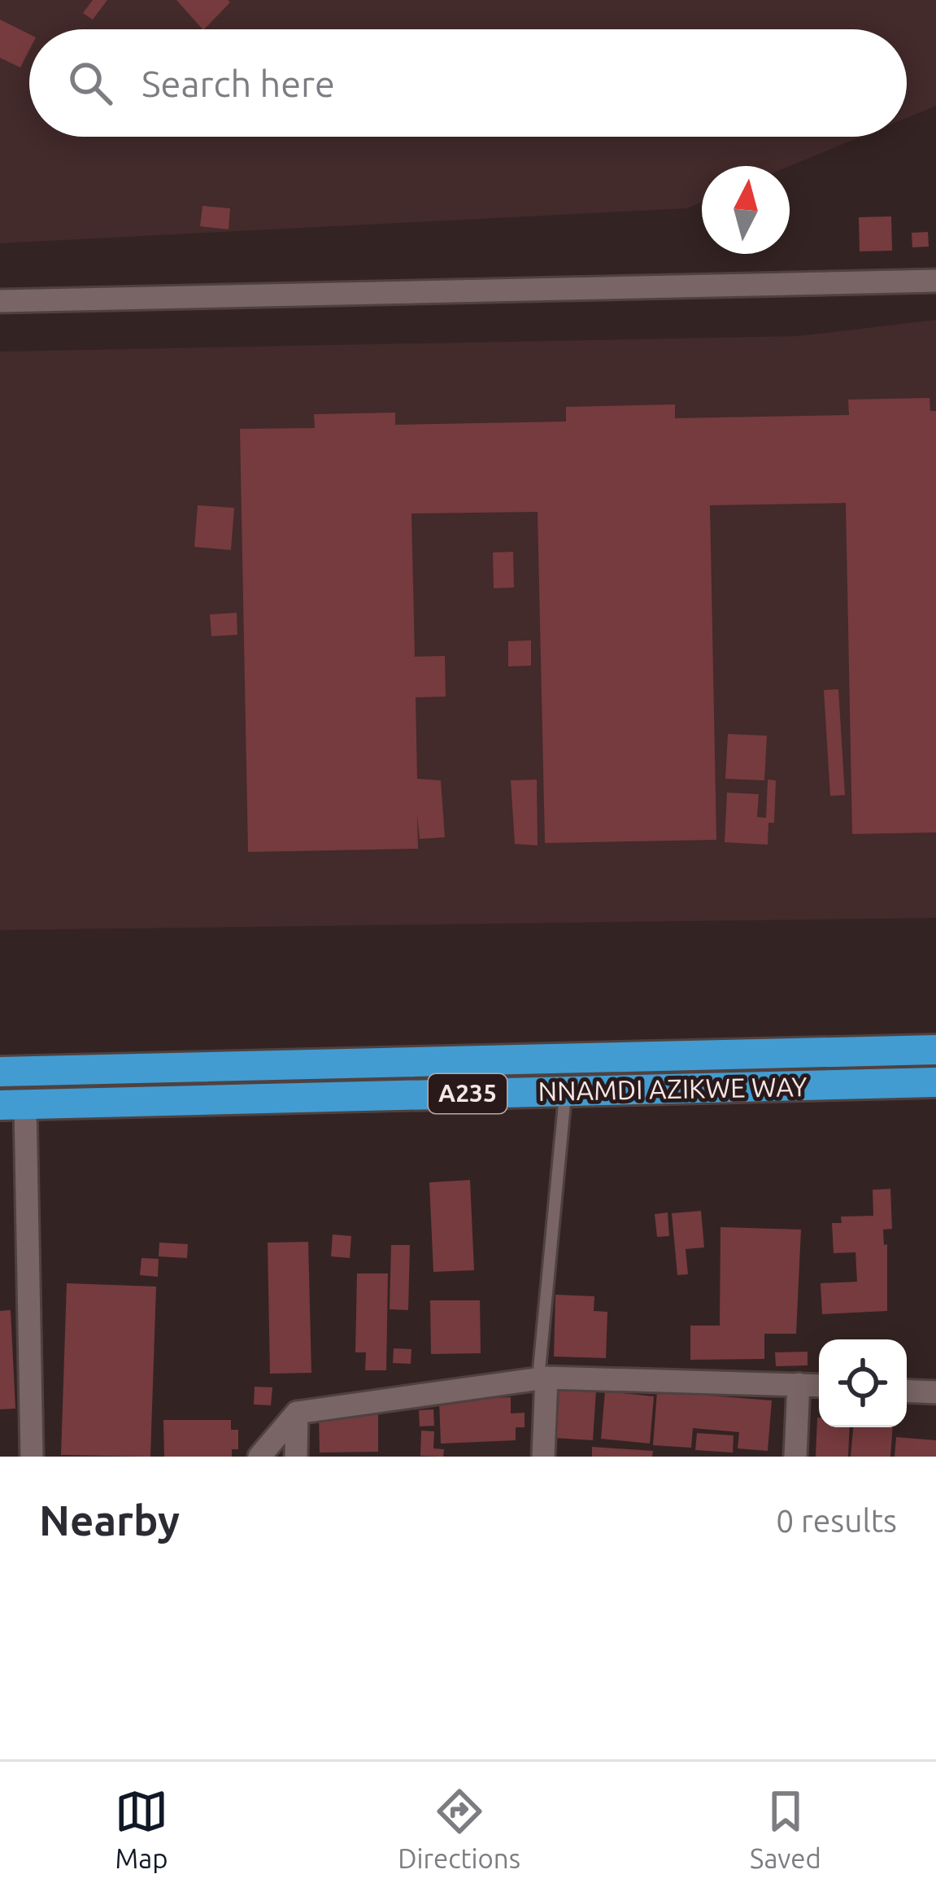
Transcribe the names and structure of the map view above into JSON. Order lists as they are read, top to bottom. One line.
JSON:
{"streets":{"highway":["NNAMDI AZIKWE WAY","A235"]},"north":"top","page":{"search":"Search here","heading":["Nearby","0 results"],"nav":["Map","Directions","Saved"]}}
